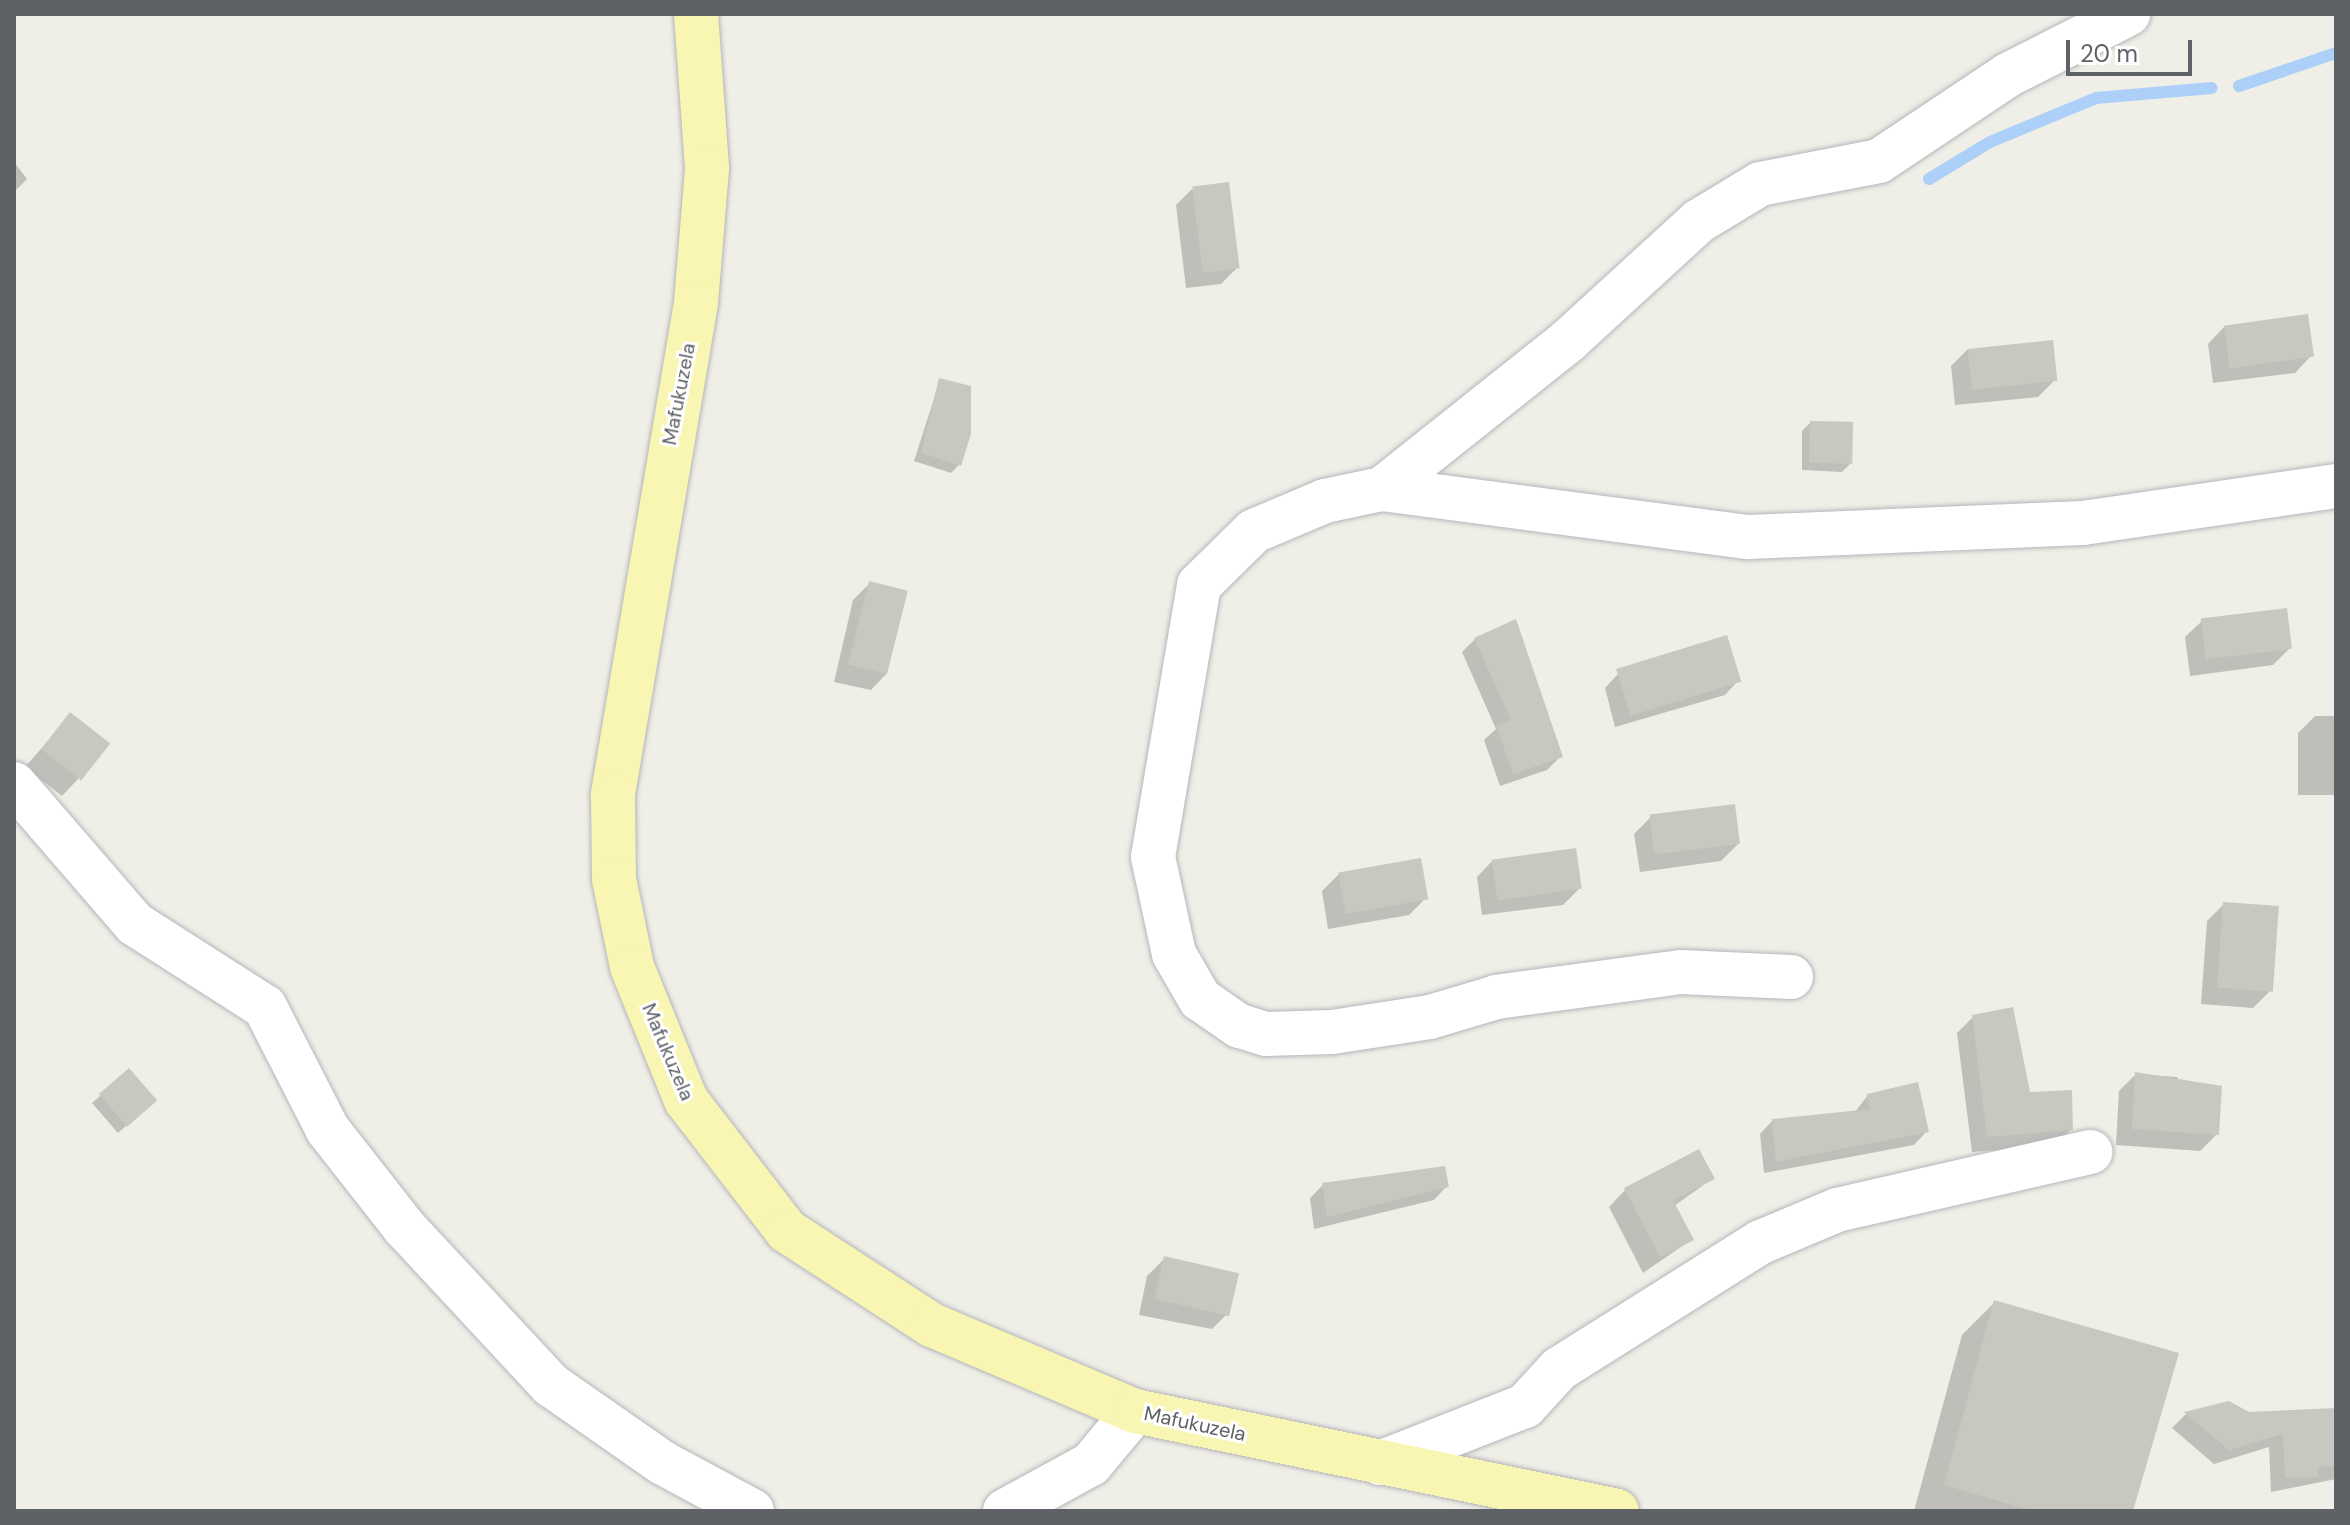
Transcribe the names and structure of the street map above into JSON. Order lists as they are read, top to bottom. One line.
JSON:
{"streets":{"main road":["Mafukuzela"]},"scale_bar":"20 m"}
